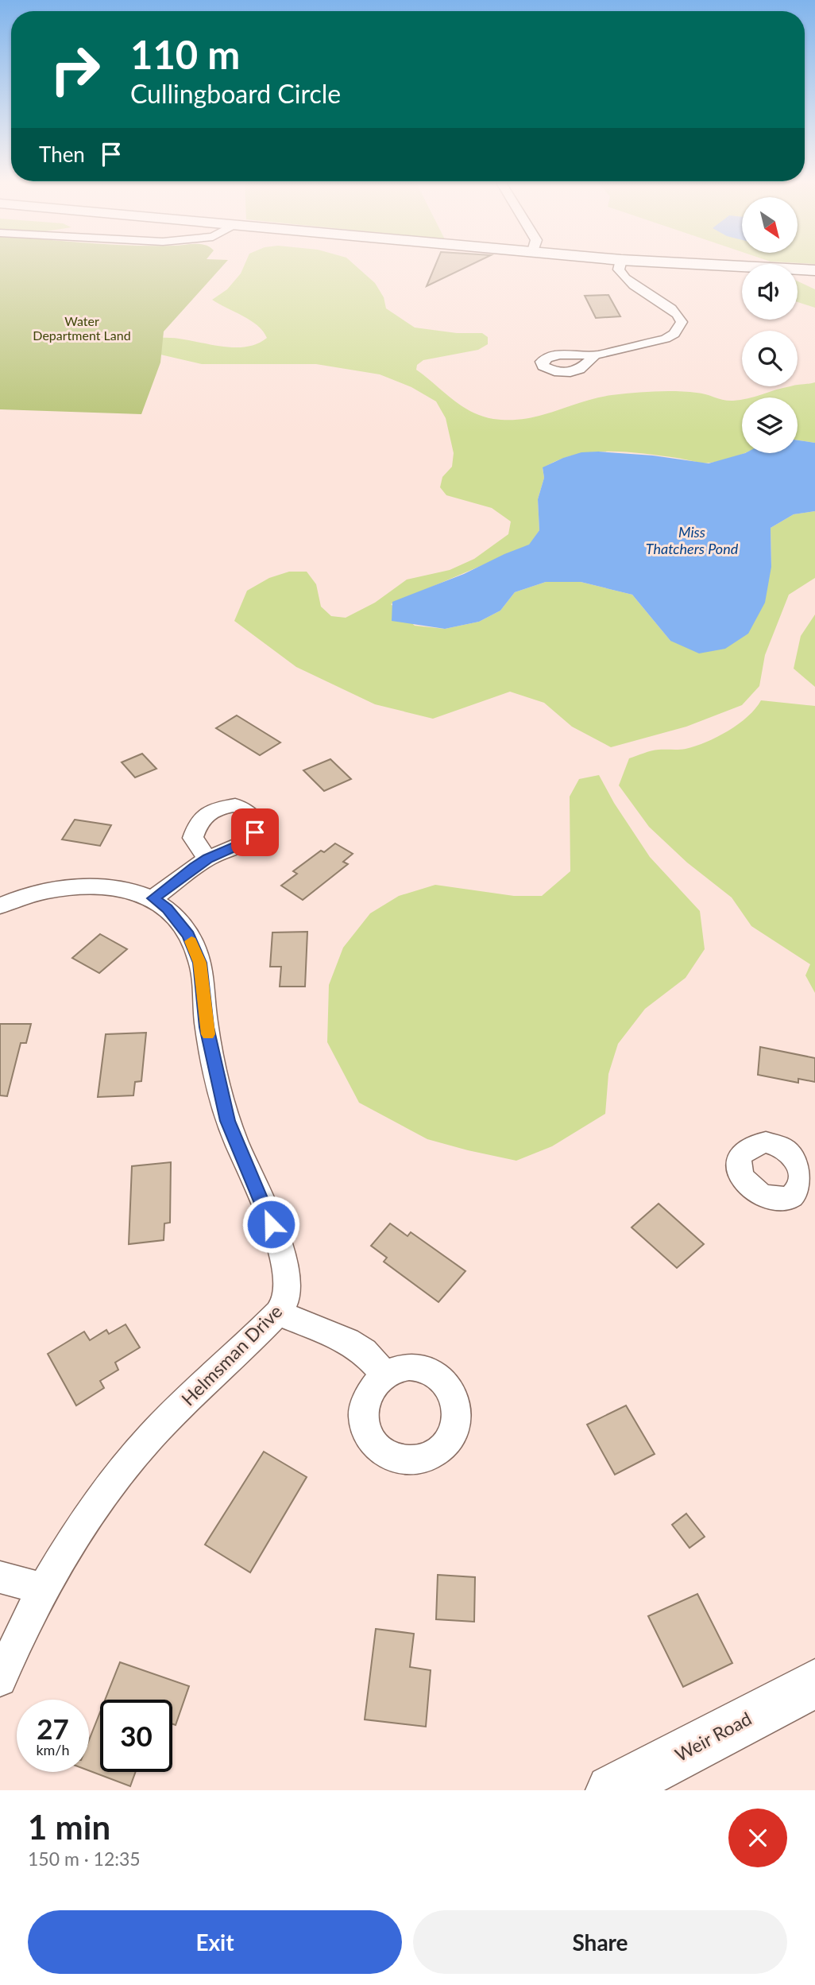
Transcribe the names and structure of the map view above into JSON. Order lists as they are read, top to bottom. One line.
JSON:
{"streets":{"main road":["Weir Road"],"street":["Helmsman Drive"]},"water":["Miss Thatchers Pond"],"parks":["Water Department Land"],"north":"bottom right","page":{"turn":["110 m","Cullingboard Circle"],"then":"Then","speed":"27 km/h","limit":"30","heading":["1 min","150 m · 12:35"],"buttons":["Exit","Share"]}}
